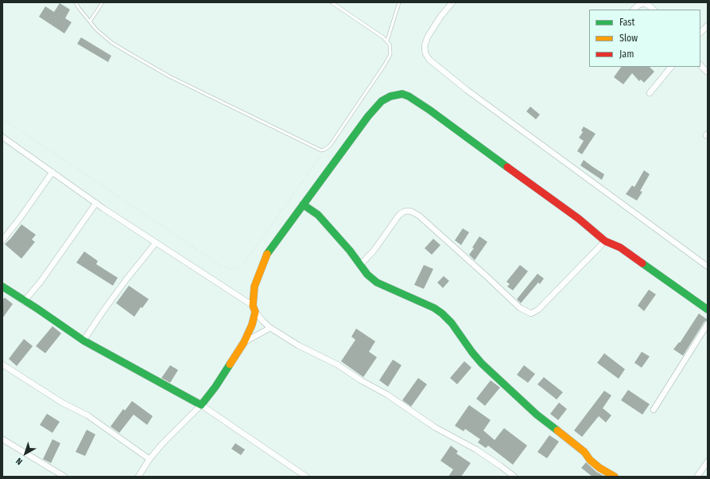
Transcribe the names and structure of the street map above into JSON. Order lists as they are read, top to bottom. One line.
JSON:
{"legend":["Fast","Slow","Jam"],"north":"bottom left"}
